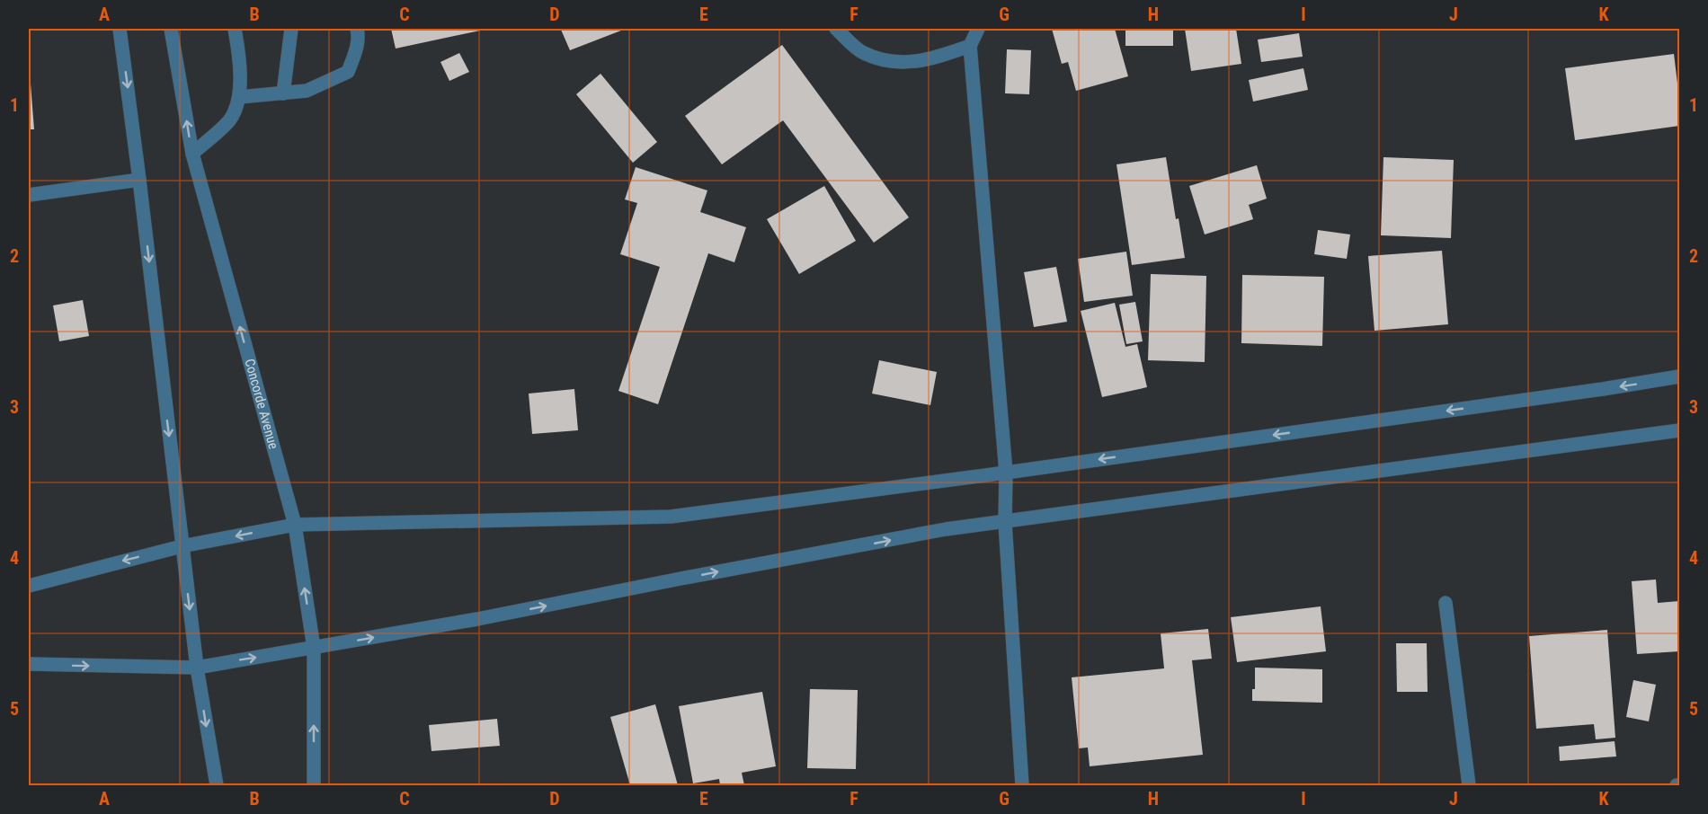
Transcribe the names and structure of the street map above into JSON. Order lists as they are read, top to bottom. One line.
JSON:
{"streets":{"street":["Concorde Avenue"]},"grid":{"columns":["A","B","C","D","E","F","G","H","I","J","K"],"rows":["1","2","3","4","5"]}}
